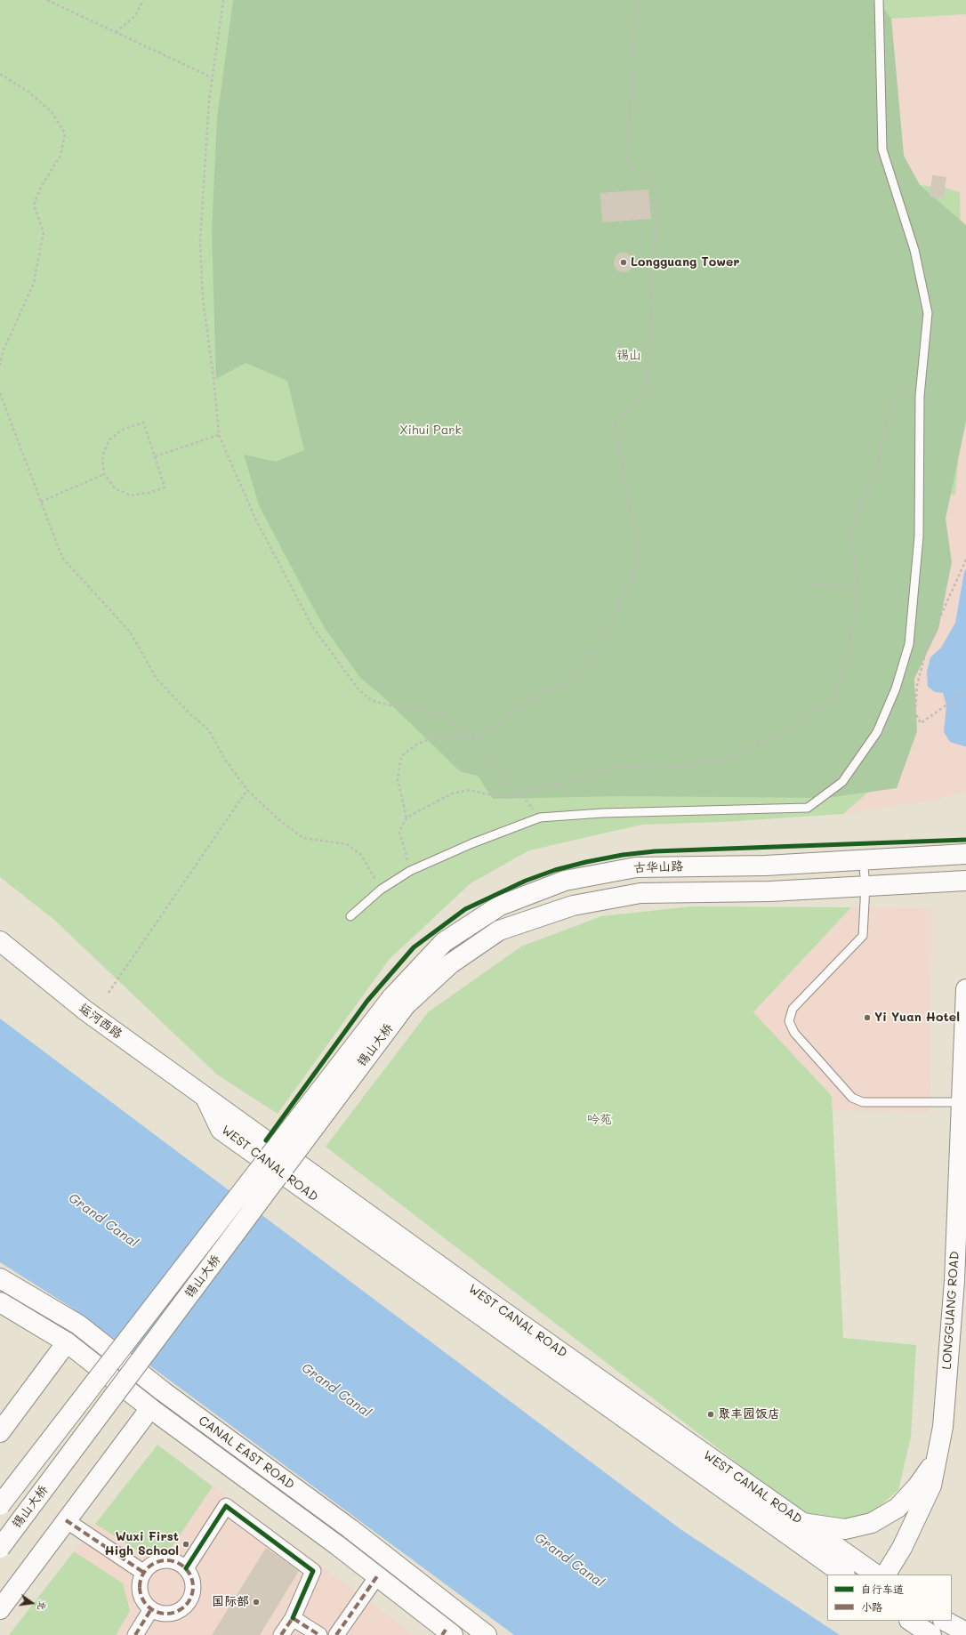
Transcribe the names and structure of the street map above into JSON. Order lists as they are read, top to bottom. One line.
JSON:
{"streets":{"main road":["古华山路","运河西路","锡山大桥","WEST CANAL ROAD","LONGGUANG ROAD","CANAL EAST ROAD"]},"crossings":[["古华山路","锡山大桥"],["运河西路","WEST CANAL ROAD"]],"water":["Grand Canal"],"parks":["锡山","Xihui Park","吟苑"],"places":["Longguang Tower","Yi Yuan Hotel","聚丰园饭店","Wuxi First High School","国际部"],"legend":["自行车道","小路"],"north":"right"}
